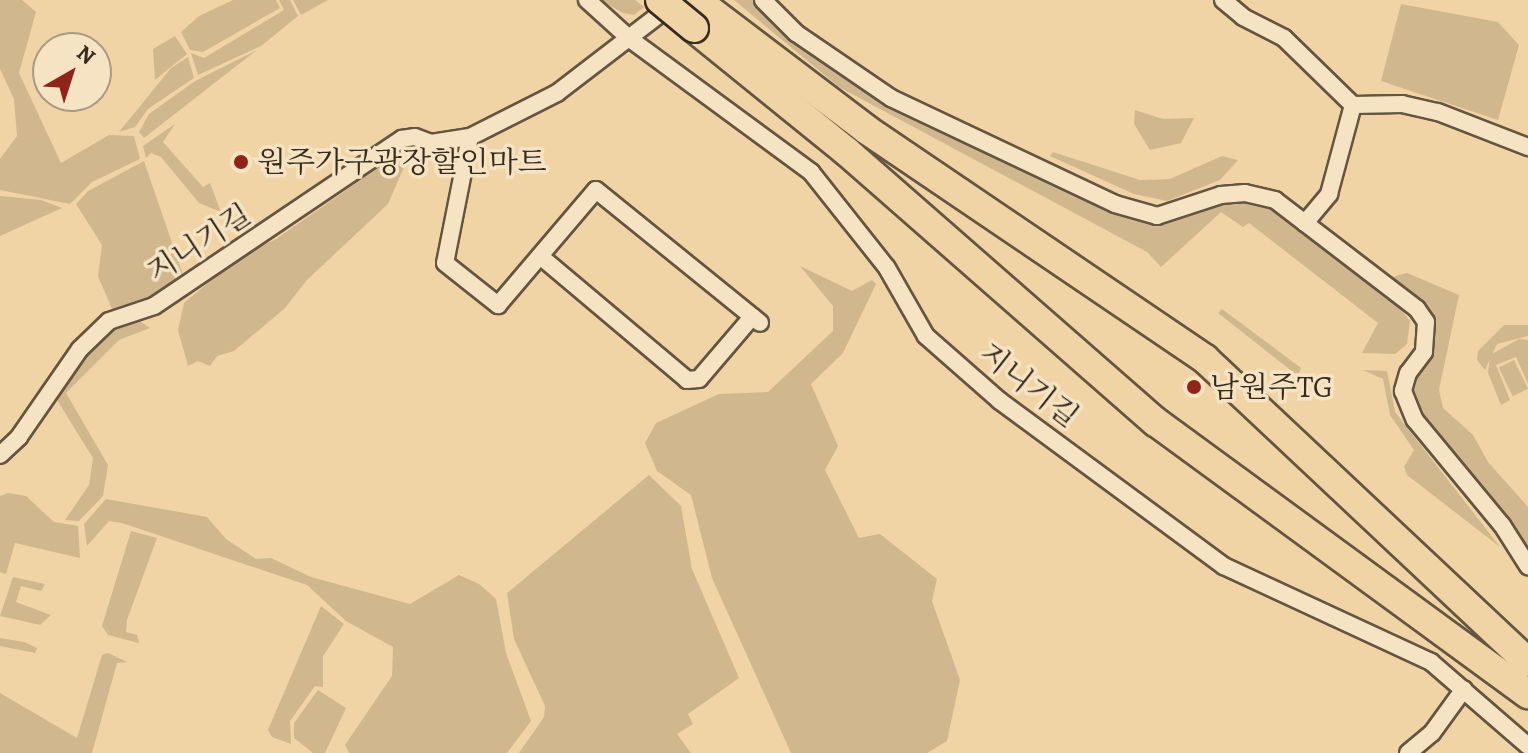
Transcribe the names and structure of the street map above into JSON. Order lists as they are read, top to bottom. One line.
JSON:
{"streets":{"street":["지니기길"]},"places":["원주가구광장할인마트","남원주TG"],"north":"top right"}
